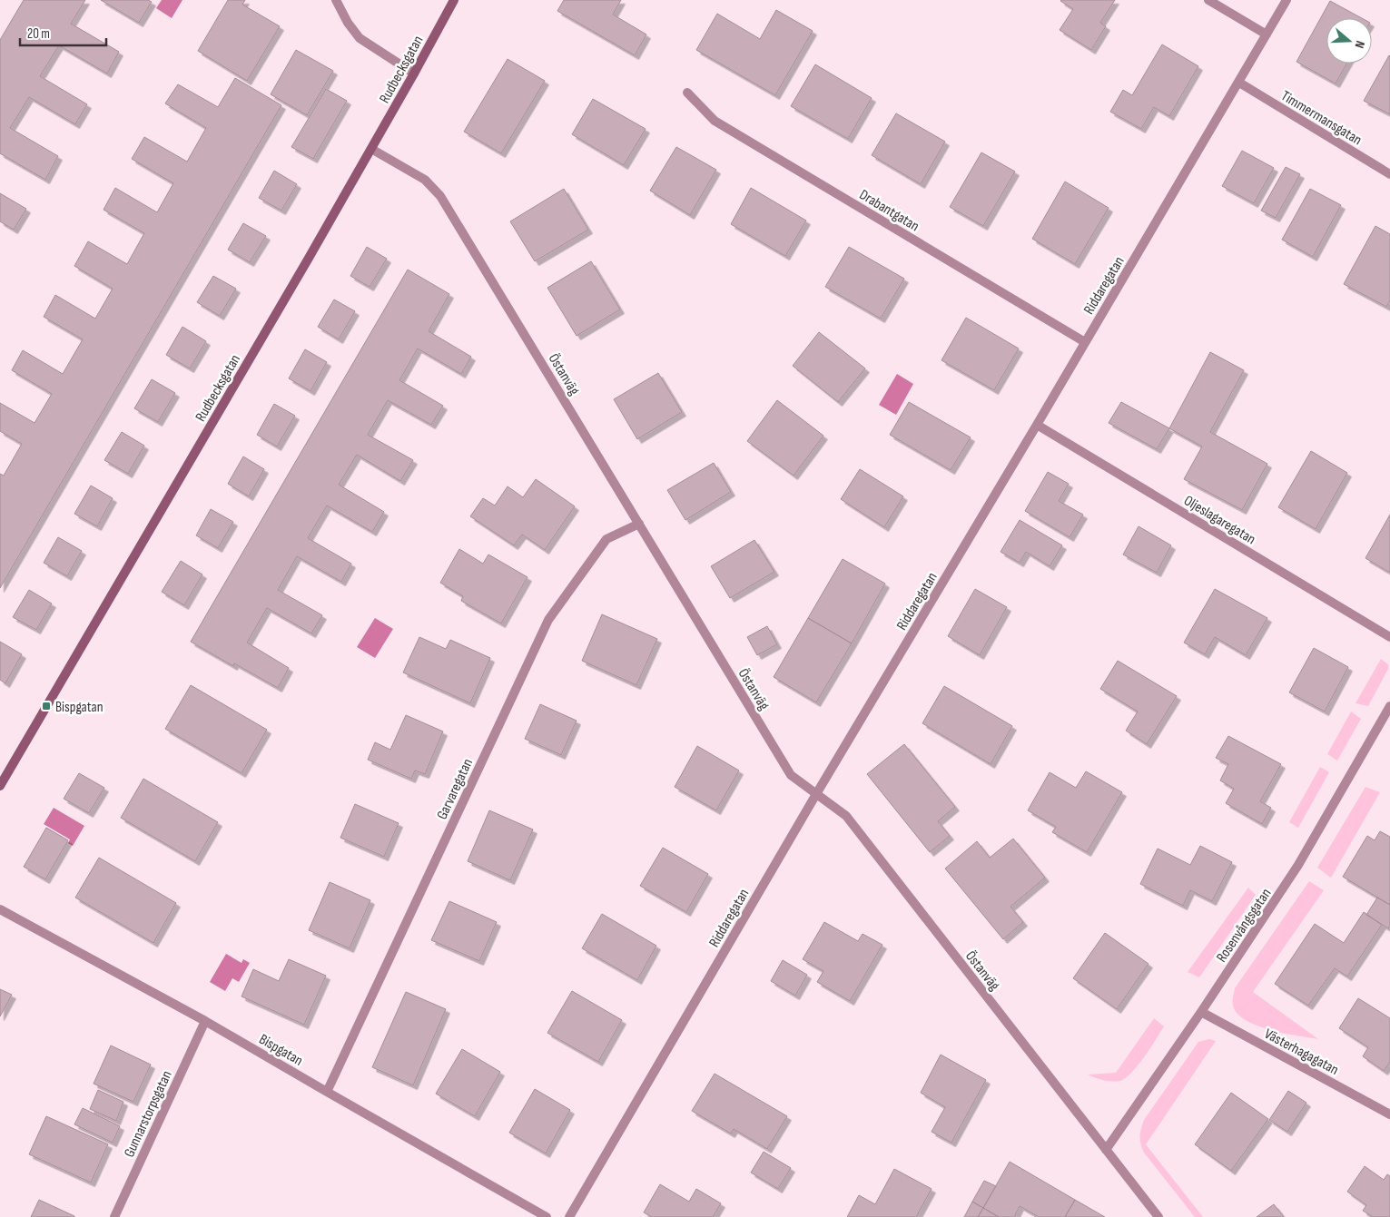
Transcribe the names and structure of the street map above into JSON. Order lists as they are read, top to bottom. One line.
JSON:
{"streets":{"street":["Rudbecksgatan","Timmermansgatan","Drabantgatan","Riddaregatan","Östanväg","Oljeslagaregatan","Garvaregatan","Rosenvångsgatan","Bispgatan","Västerhagagatan","Gunnarstorpsgatan"]},"crossings":[["Rudbecksgatan","Östanväg"],["Timmermansgatan","Riddaregatan"],["Drabantgatan","Riddaregatan"],["Riddaregatan","Östanväg"],["Riddaregatan","Oljeslagaregatan"],["Östanväg","Garvaregatan"],["Östanväg","Rosenvångsgatan"],["Garvaregatan","Bispgatan"],["Rosenvångsgatan","Västerhagagatan"],["Bispgatan","Gunnarstorpsgatan"]],"places":{"transit":["Bispgatan"]},"scale_bar":"20 m","north":"right"}
